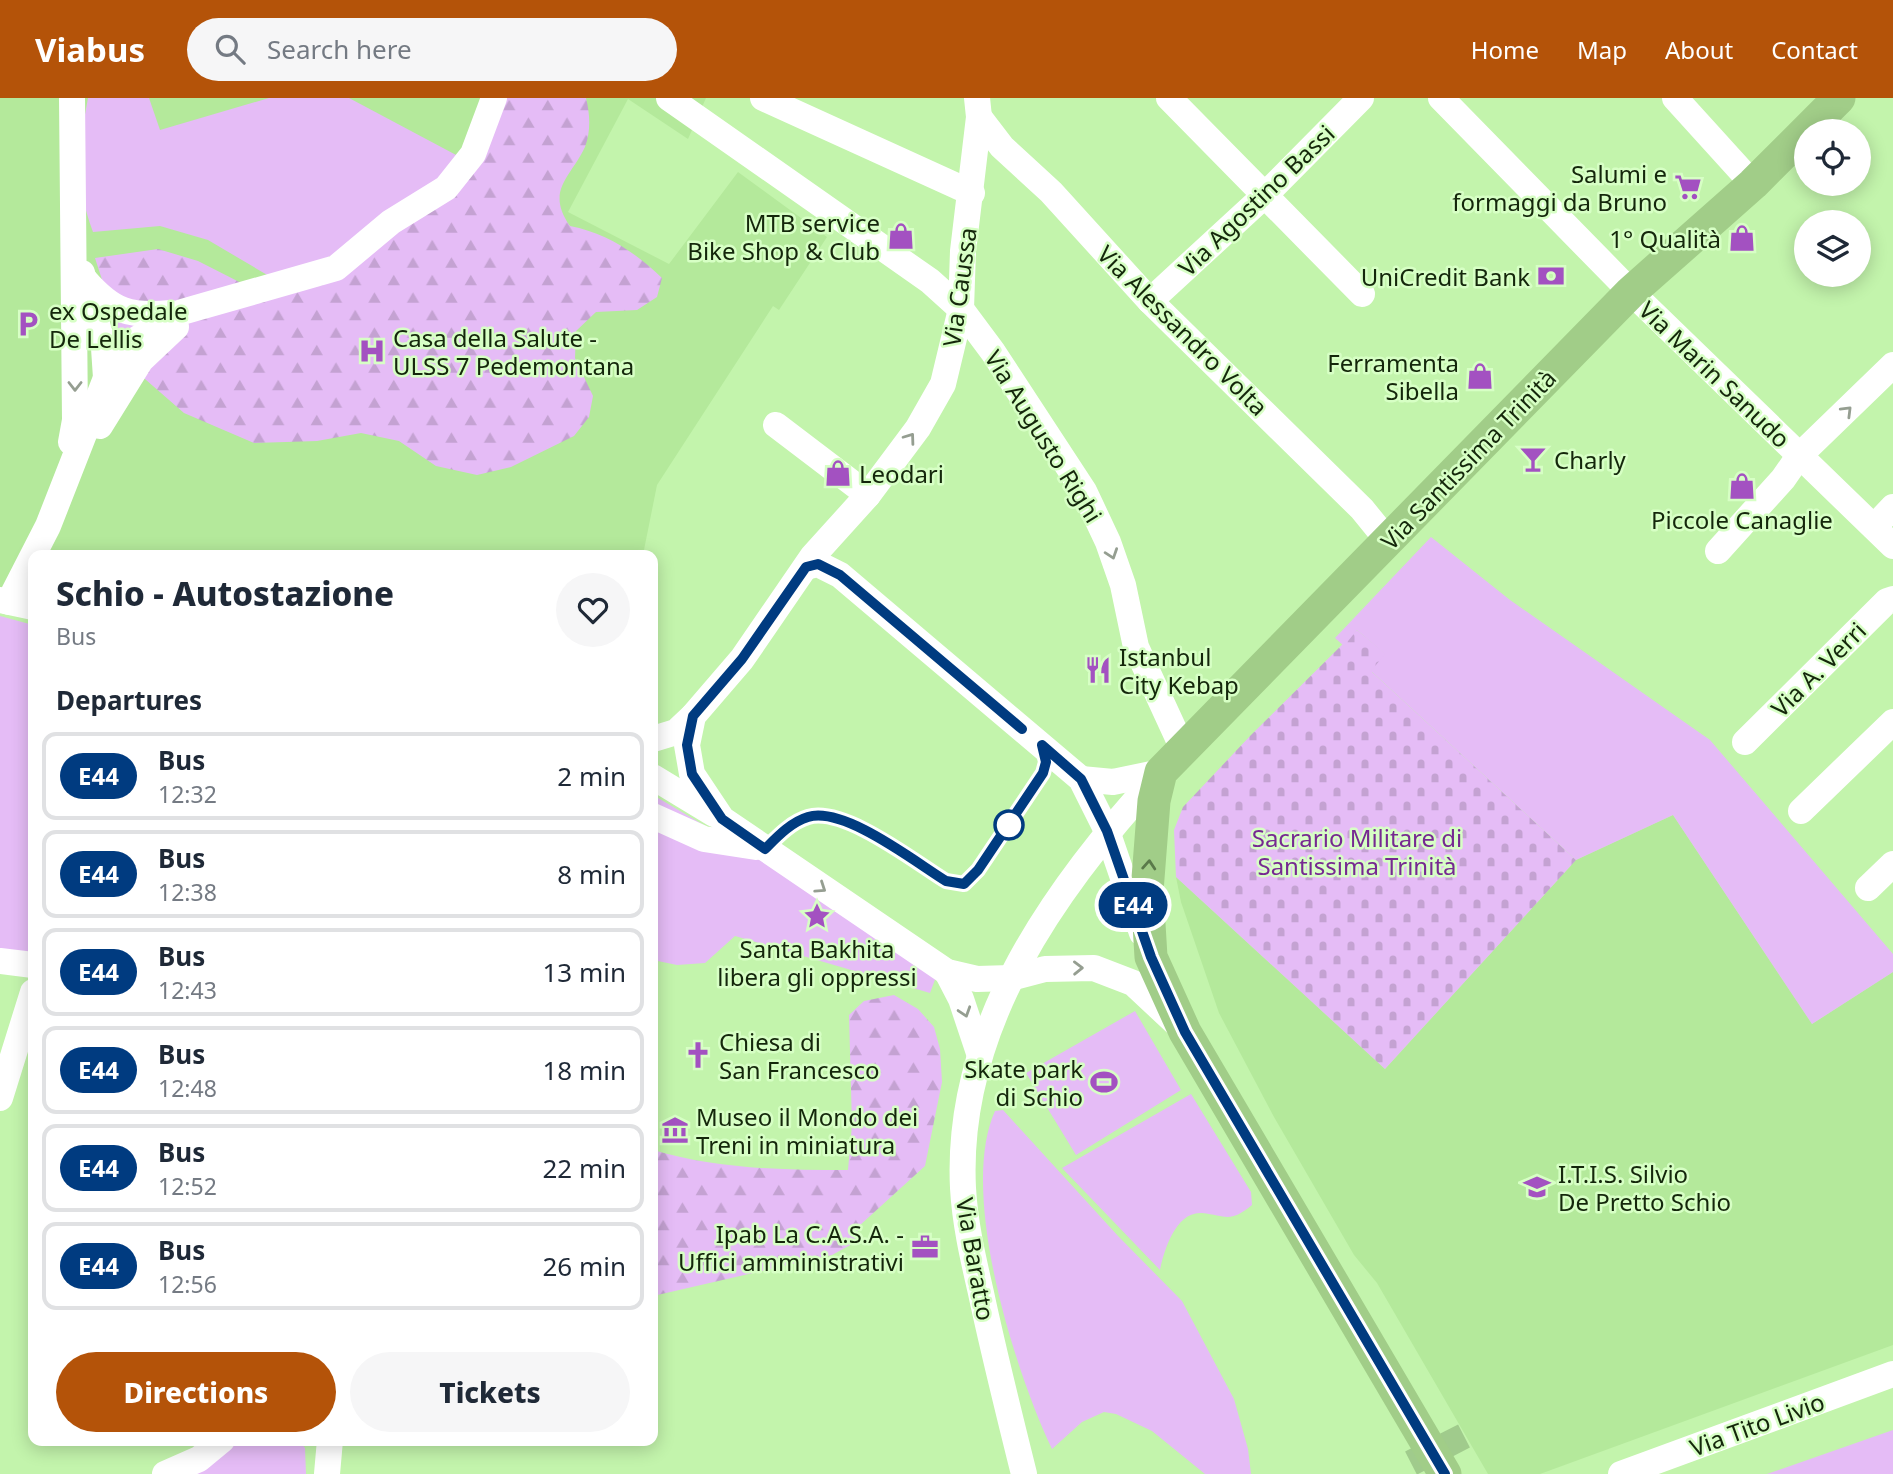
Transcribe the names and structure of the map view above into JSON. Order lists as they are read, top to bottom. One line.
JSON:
{"streets":{"main road":["Via Santissima Trinità"],"street":["Via Agostino Bassi","Via Caussa","Via Alessandro Volta","Via Marin Sanudo","Via Augusto Righi","Via A. Verri","Via Baratto","Via Tito Livio"]},"crossings":[["Via Agostino Bassi","Via Alessandro Volta"],["Via Caussa","Via Alessandro Volta"],["Via Caussa","Via Augusto Righi"],["Via Alessandro Volta","Via Santissima Trinità"],["Via Marin Sanudo","Via Santissima Trinità"],["Via Augusto Righi","Via Santissima Trinità"],["Via Santissima Trinità","Via Baratto"]],"one_way":["Via Augusto Righi"],"parks":["Sacrario Militare di Santissima Trinità"],"places":{"supermarket":["Salumi e formaggi da Bruno"],"shop":["MTB service Bike Shop & Club","1° Qualità","Ferramenta Sibella","Leodari","Piccole Canaglie"],"bank":["UniCredit Bank"],"parking":["ex Ospedale De Lellis"],"hospital":["Casa della Salute - ULSS 7 Pedemontana"],"bar":["Charly"],"restaurant":["Istanbul City Kebap"],"place":["Santa Bakhita libera gli oppressi"],"church":["Chiesa di San Francesco"],"sports":["Skate park di Schio"],"museum":["Museo il Mondo dei Treni in miniatura"],"school or university":["I.T.I.S. Silvio De Pretto Schio"],"office":["Ipab La C.A.S.A. - Uffici amministrativi"]},"lines":["bus line E44"],"page":{"header":"Viabus","search":"Search here","nav":["Home","Map","About","Contact"],"on_map":"E44","heading":[["Schio - Autostazione","Bus"],"Departures"],"list":[{"mark":"E44","name":"Bus","note":"12:32","value":"2 min"},{"mark":"E44","name":"Bus","note":"12:38","value":"8 min"},{"mark":"E44","name":"Bus","note":"12:43","value":"13 min"},{"mark":"E44","name":"Bus","note":"12:48","value":"18 min"},{"mark":"E44","name":"Bus","note":"12:52","value":"22 min"},{"mark":"E44","name":"Bus","note":"12:56","value":"26 min"}],"buttons":["Directions","Tickets"]}}
